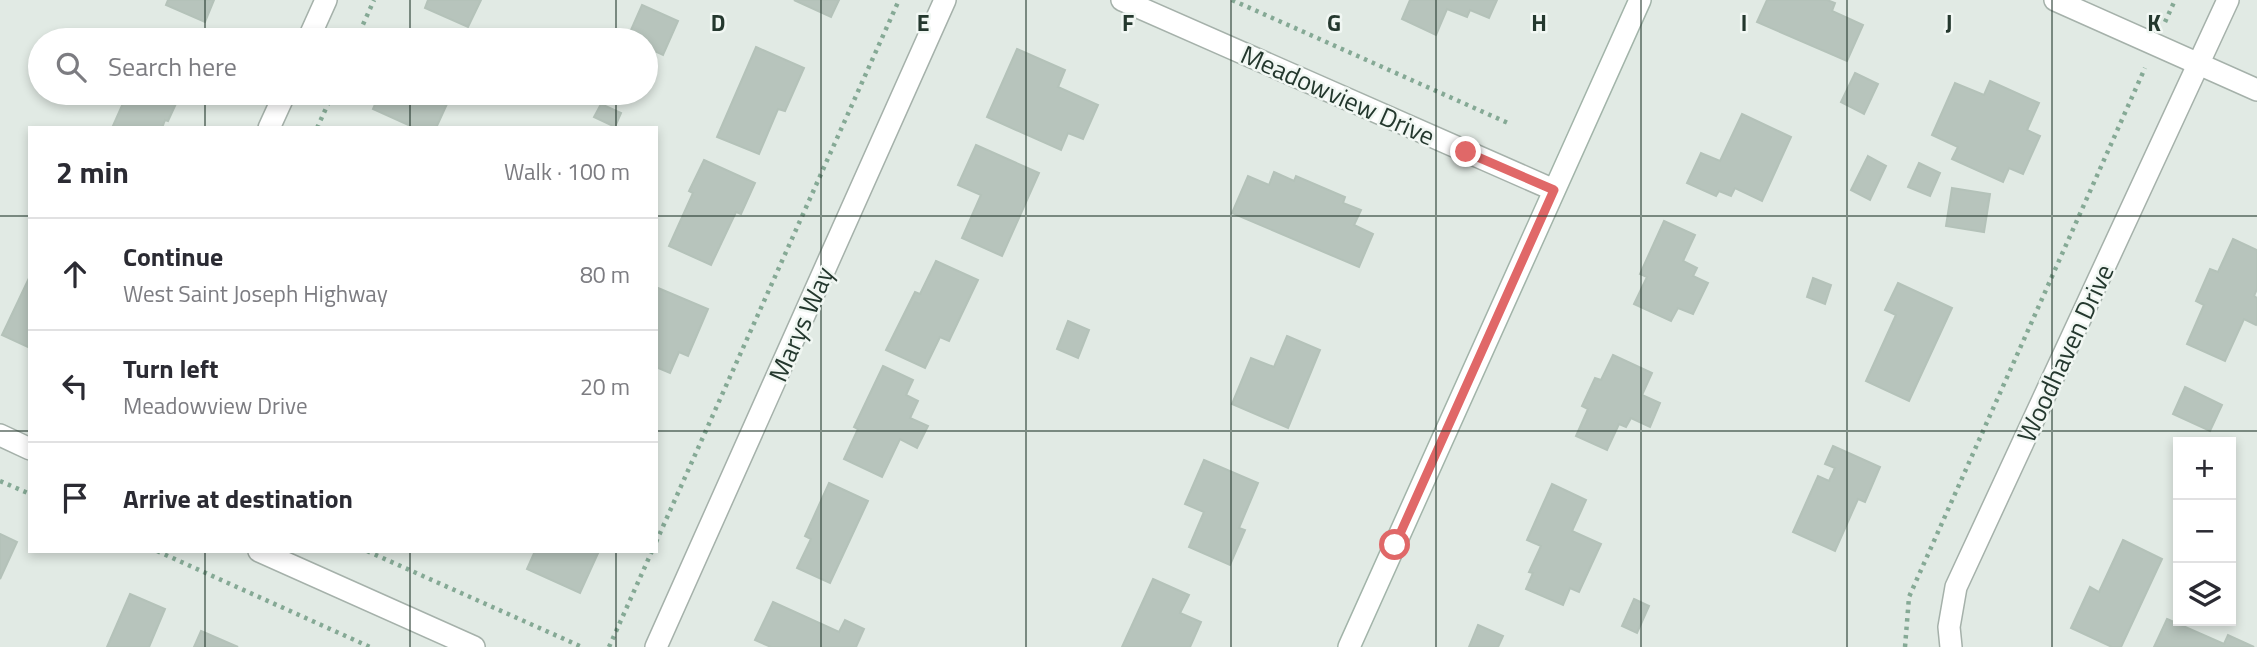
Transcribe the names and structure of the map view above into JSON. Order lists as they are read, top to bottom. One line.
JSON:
{"streets":{"street":["Meadowview Drive","Marys Way","Woodhaven Drive"]},"page":{"search":"Search here","heading":["2 min","Walk · 100 m"],"list":[["Continue","West Saint Joseph Highway","80 m"],["Turn left","Meadowview Drive","20 m"],"Arrive at destination"],"map_buttons":["+","−"]},"grid":{"columns":["D","E","F","G","H","I","J","K"]}}
